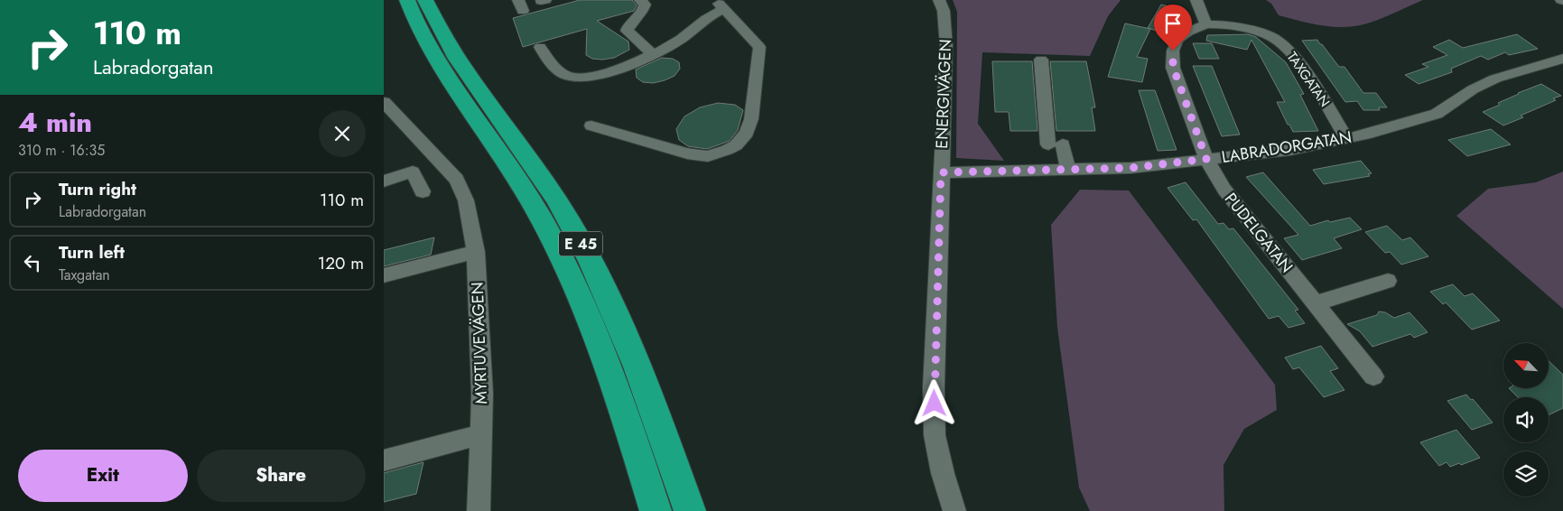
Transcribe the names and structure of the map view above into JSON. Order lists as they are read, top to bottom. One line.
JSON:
{"streets":{"highway":["E 45"],"street":["TAXGATAN","ENERGIVÄGEN","LABRADORGATAN","PUDELGATAN","MYRTUVEVÄGEN"]},"crossings":[["TAXGATAN","LABRADORGATAN"],["TAXGATAN","PUDELGATAN"],["ENERGIVÄGEN","LABRADORGATAN"],["LABRADORGATAN","PUDELGATAN"]],"north":"top left","page":{"turn":["110 m","Labradorgatan"],"heading":["4 min","310 m · 16:35"],"list":[{"name":"Turn right","note":"Labradorgatan","value":"110 m"},{"name":"Turn left","note":"Taxgatan","value":"120 m"}],"buttons":["Exit","Share"]}}
